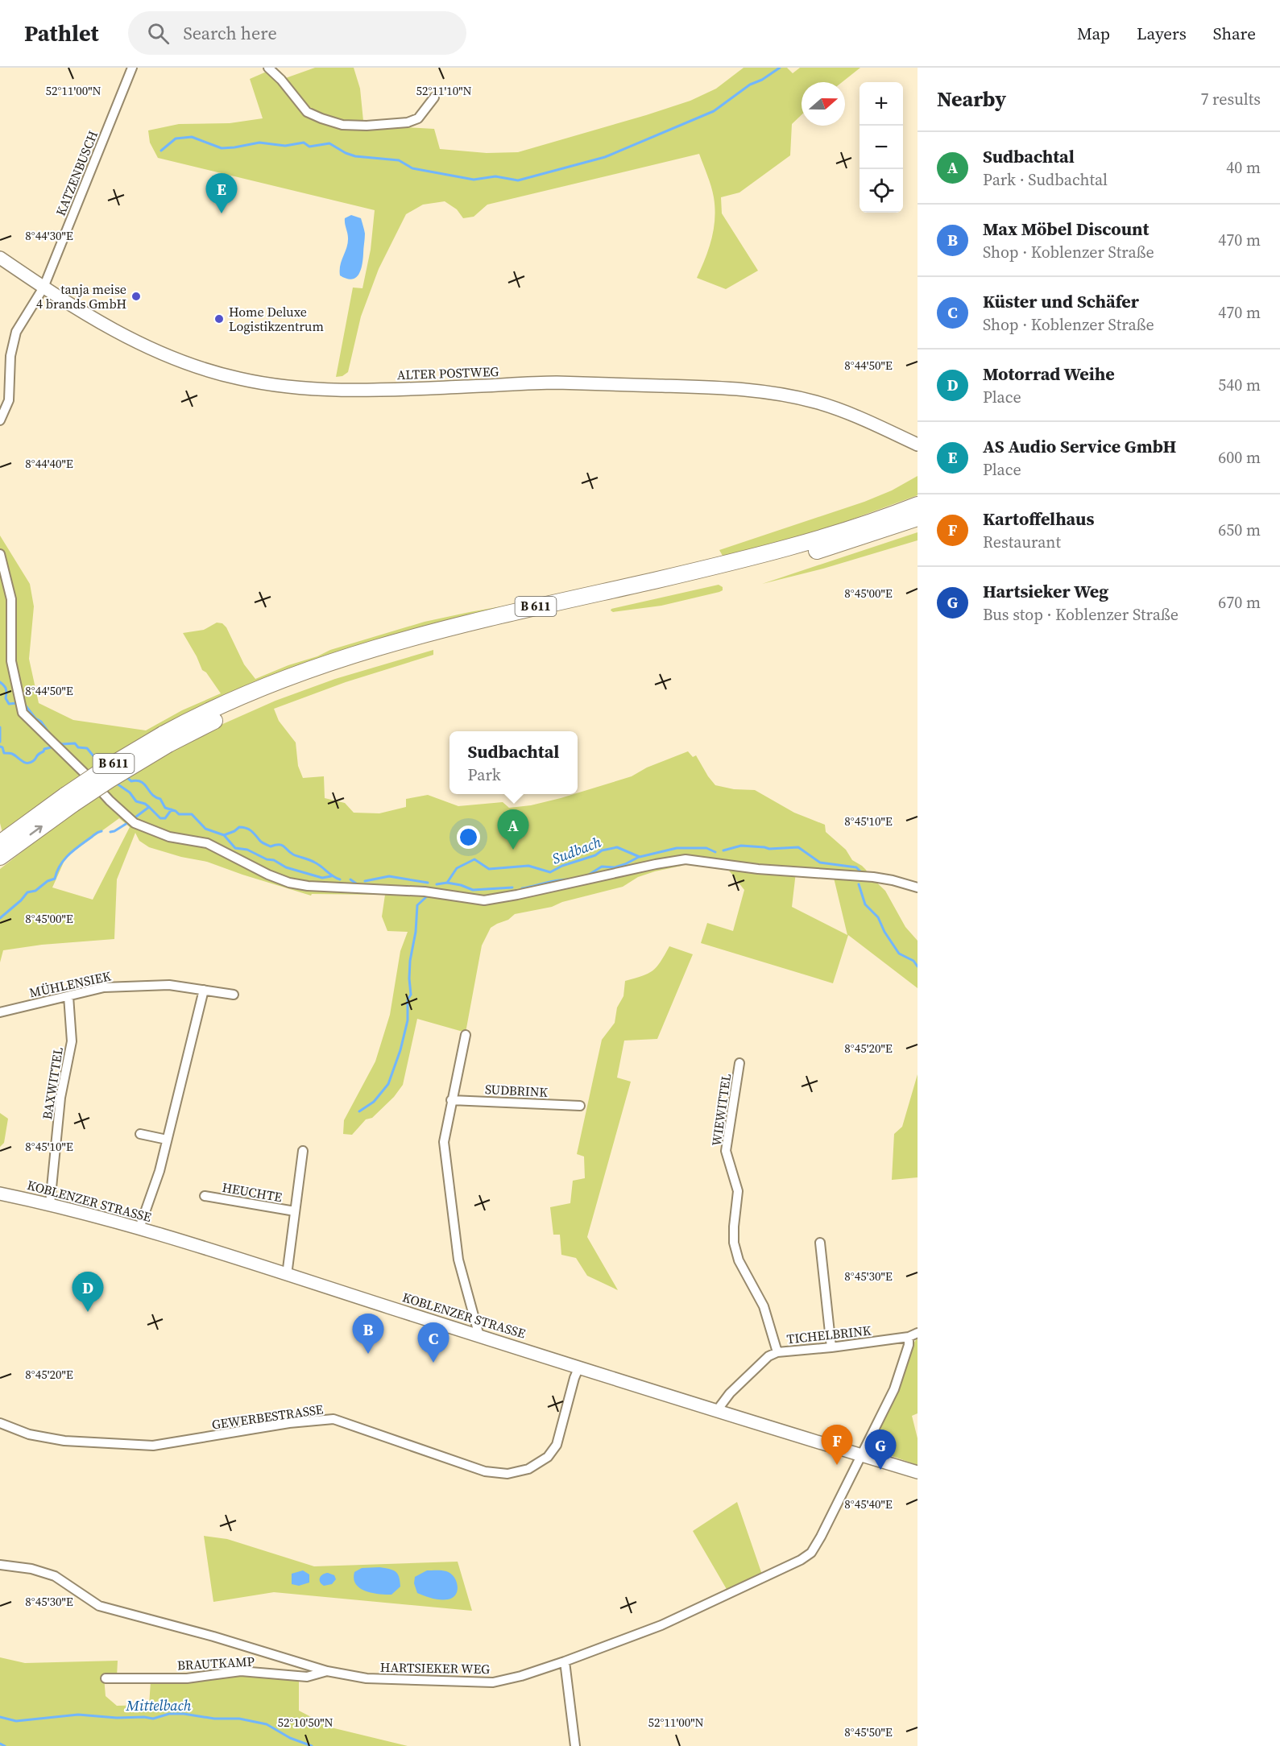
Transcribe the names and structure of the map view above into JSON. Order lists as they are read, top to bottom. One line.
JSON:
{"streets":{"highway":["B 611"],"main road":["ALTER POSTWEG","KOBLENZER STRASSE"],"street":["KATZENBUSCH","MÜHLENSIEK","BAXWITTEL","SUDBRINK","WIEWITTEL","HEUCHTE","TICHELBRINK","GEWERBESTRASSE","BRAUTKAMP","HARTSIEKER WEG"]},"crossings":[["KATZENBUSCH","ALTER POSTWEG"],["MÜHLENSIEK","BAXWITTEL"],["BAXWITTEL","KOBLENZER STRASSE"],["WIEWITTEL","TICHELBRINK"],["HEUCHTE","KOBLENZER STRASSE"],["KOBLENZER STRASSE","TICHELBRINK"],["KOBLENZER STRASSE","GEWERBESTRASSE"],["KOBLENZER STRASSE","HARTSIEKER WEG"],["BRAUTKAMP","HARTSIEKER WEG"]],"water":["Sudbach","Mittelbach"],"places":["tanja meise 4 brands GmbH","Home Deluxe Logistikzentrum"],"north":"right","page":{"header":"Pathlet","search":"Search here","nav":["Map","Layers","Share"],"heading":["Nearby","7 results"],"map_buttons":["+","−"],"list":[{"mark":"A","name":"Sudbachtal","note":"Park · Sudbachtal","value":"40 m"},{"mark":"B","name":"Max Möbel Discount","note":"Shop · Koblenzer Straße","value":"470 m"},{"mark":"C","name":"Küster und Schäfer","note":"Shop · Koblenzer Straße","value":"470 m"},{"mark":"D","name":"Motorrad Weihe","note":"Place","value":"540 m"},{"mark":"E","name":"AS Audio Service GmbH","note":"Place","value":"600 m"},{"mark":"F","name":"Kartoffelhaus","note":"Restaurant","value":"650 m"},{"mark":"G","name":"Hartsieker Weg","note":"Bus stop · Koblenzer Straße","value":"670 m"}],"pins":["E","A","D","B","C","F","G"],"popup":["Sudbachtal","Park"]},"coordinates":["52°11'00\"N","52°11'10\"N","8°44'30\"E","8°44'50\"E","8°44'40\"E","8°45'00\"E","8°45'10\"E","8°45'20\"E","8°45'30\"E","8°45'40\"E","52°10'50\"N","8°45'50\"E"]}
